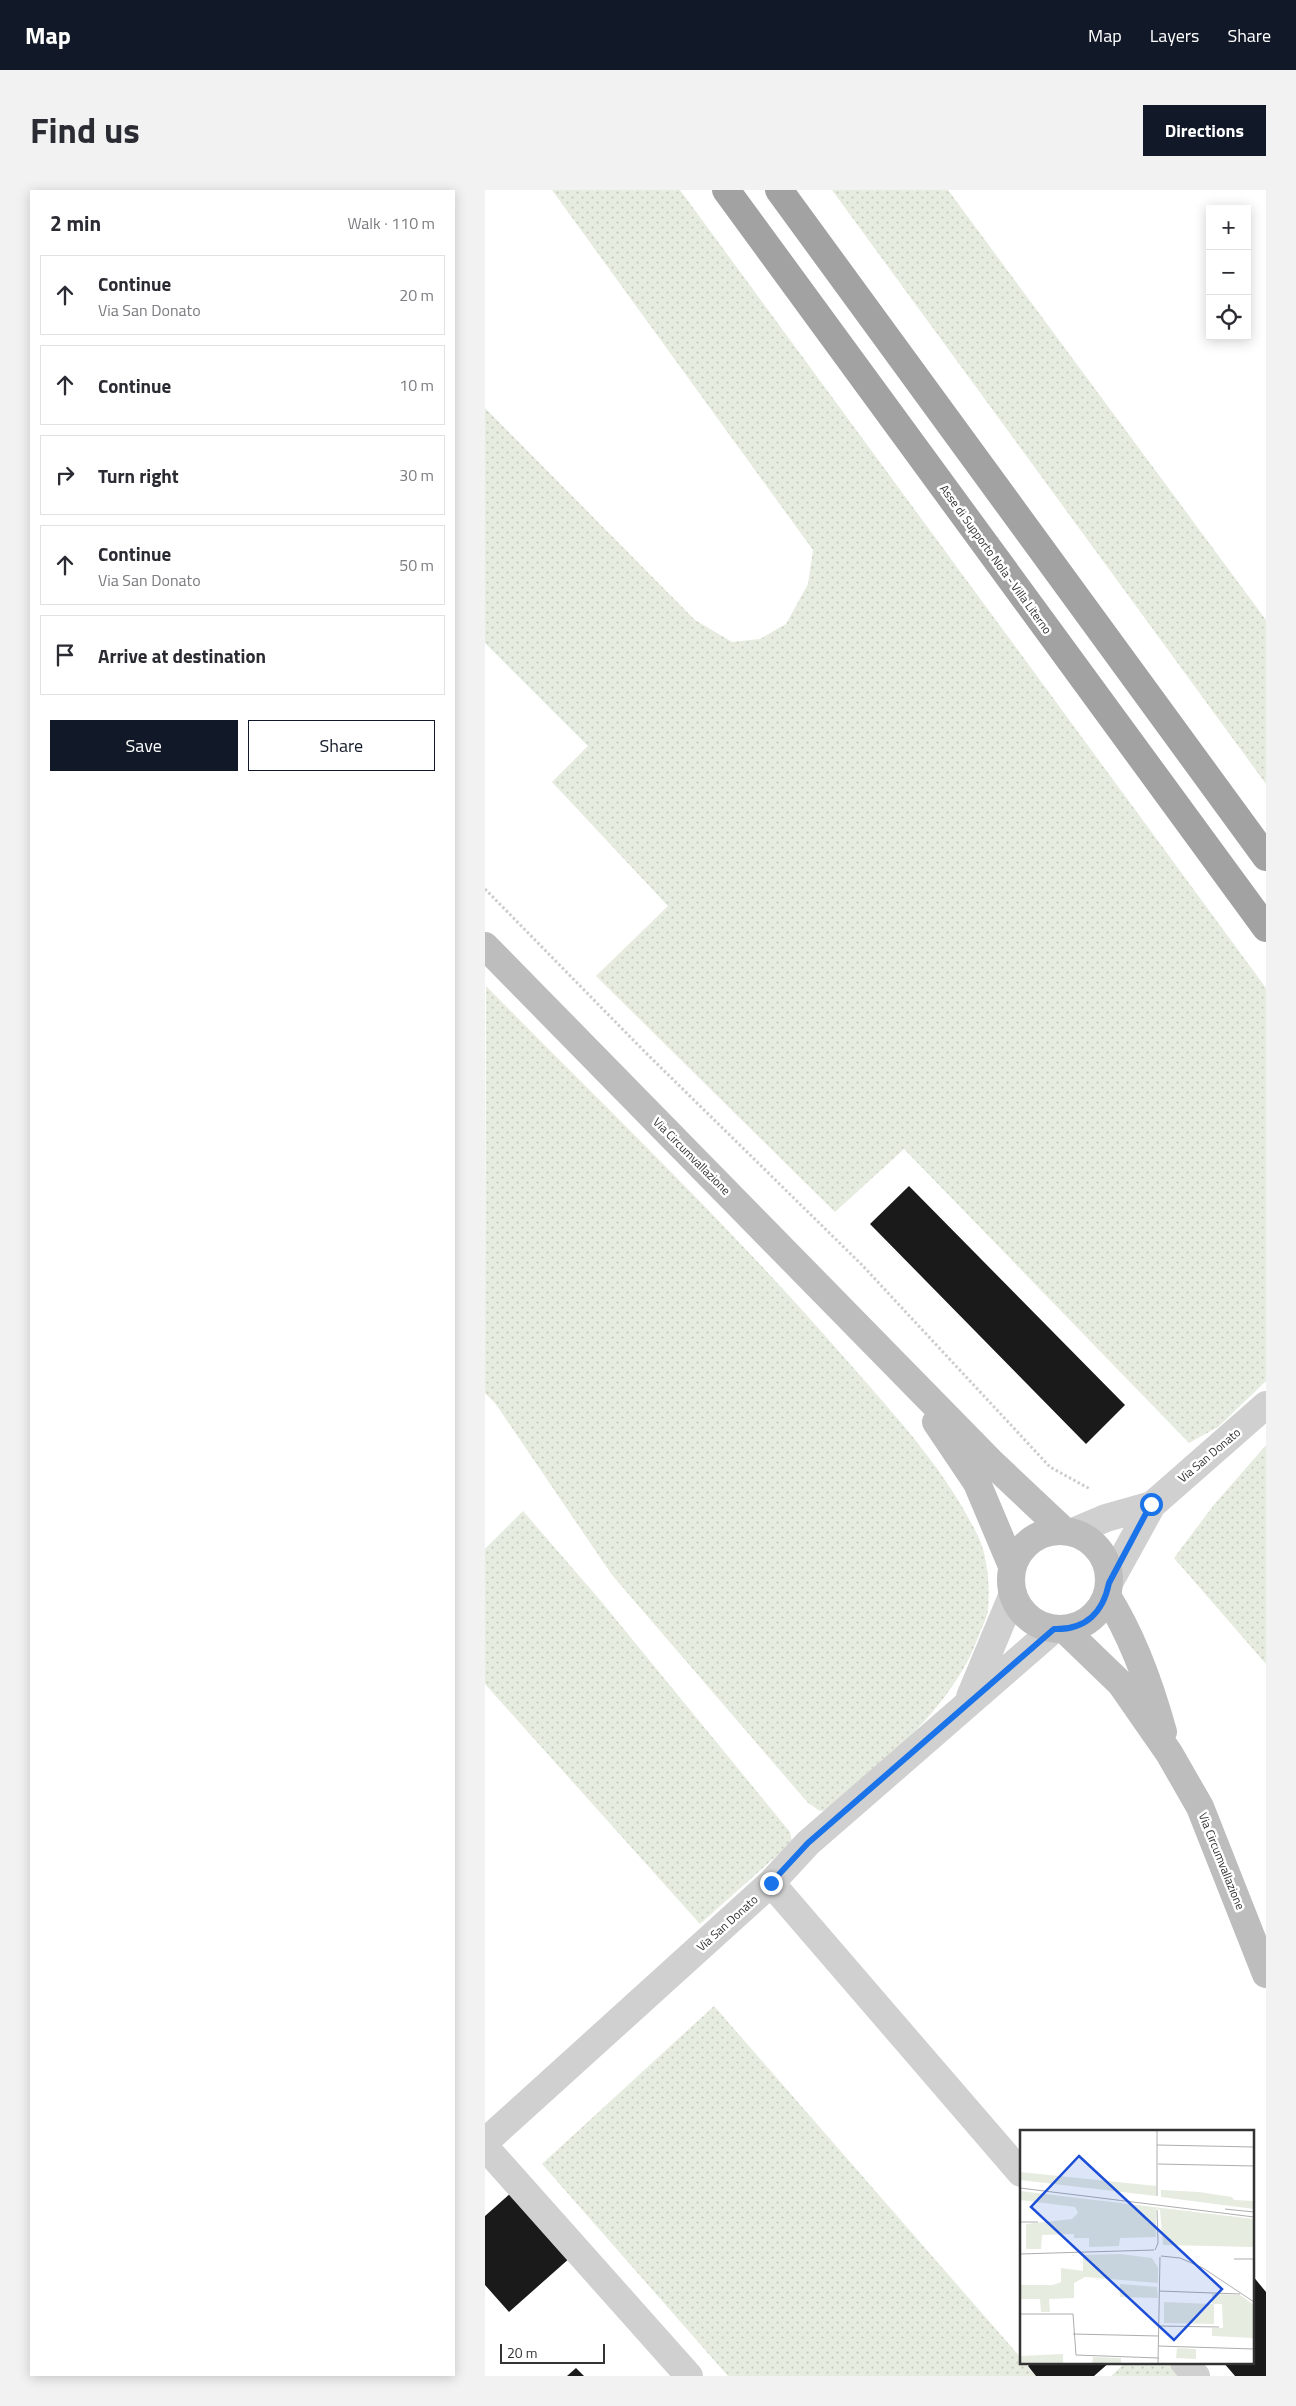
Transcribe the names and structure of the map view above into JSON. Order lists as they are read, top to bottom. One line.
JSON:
{"streets":{"highway":["Asse di Supporto Nola - Villa Literno"],"main road":["Via Circumvallazione"],"street":["Via San Donato"]},"scale_bar":"20 m","page":{"header":"Map","nav":["Map","Layers","Share"],"title":"Find us","buttons":["Directions",["Save","Share"]],"heading":["2 min","Walk · 110 m"],"map_buttons":["+","−"],"list":[["Continue","Via San Donato","20 m"],["Continue","10 m"],["Turn right","30 m"],["Continue","Via San Donato","50 m"],"Arrive at destination"],"scale":"20 m"}}
